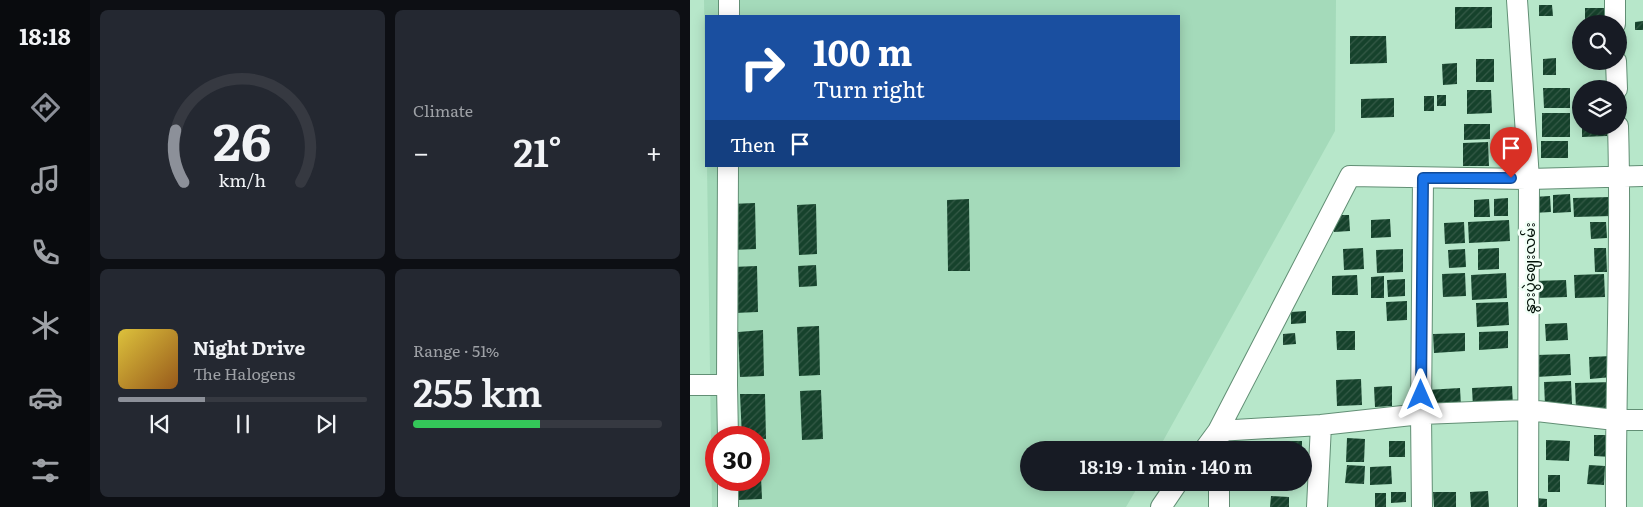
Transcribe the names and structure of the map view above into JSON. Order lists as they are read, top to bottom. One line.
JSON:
{"streets":{"street":["နွားပွဲဈေးလမ်း"]},"page":{"tabs":"18:18","tile":["Climate",["Range · 51%","255 km"]],"turn":["100 m","Turn right"],"then":"Then","heat":["−","21°","+"],"song":["Night Drive","The Halogens"],"limit":"30","trip":"18:19 · 1 min · 140 m","gauge":["26","km/h"]}}
